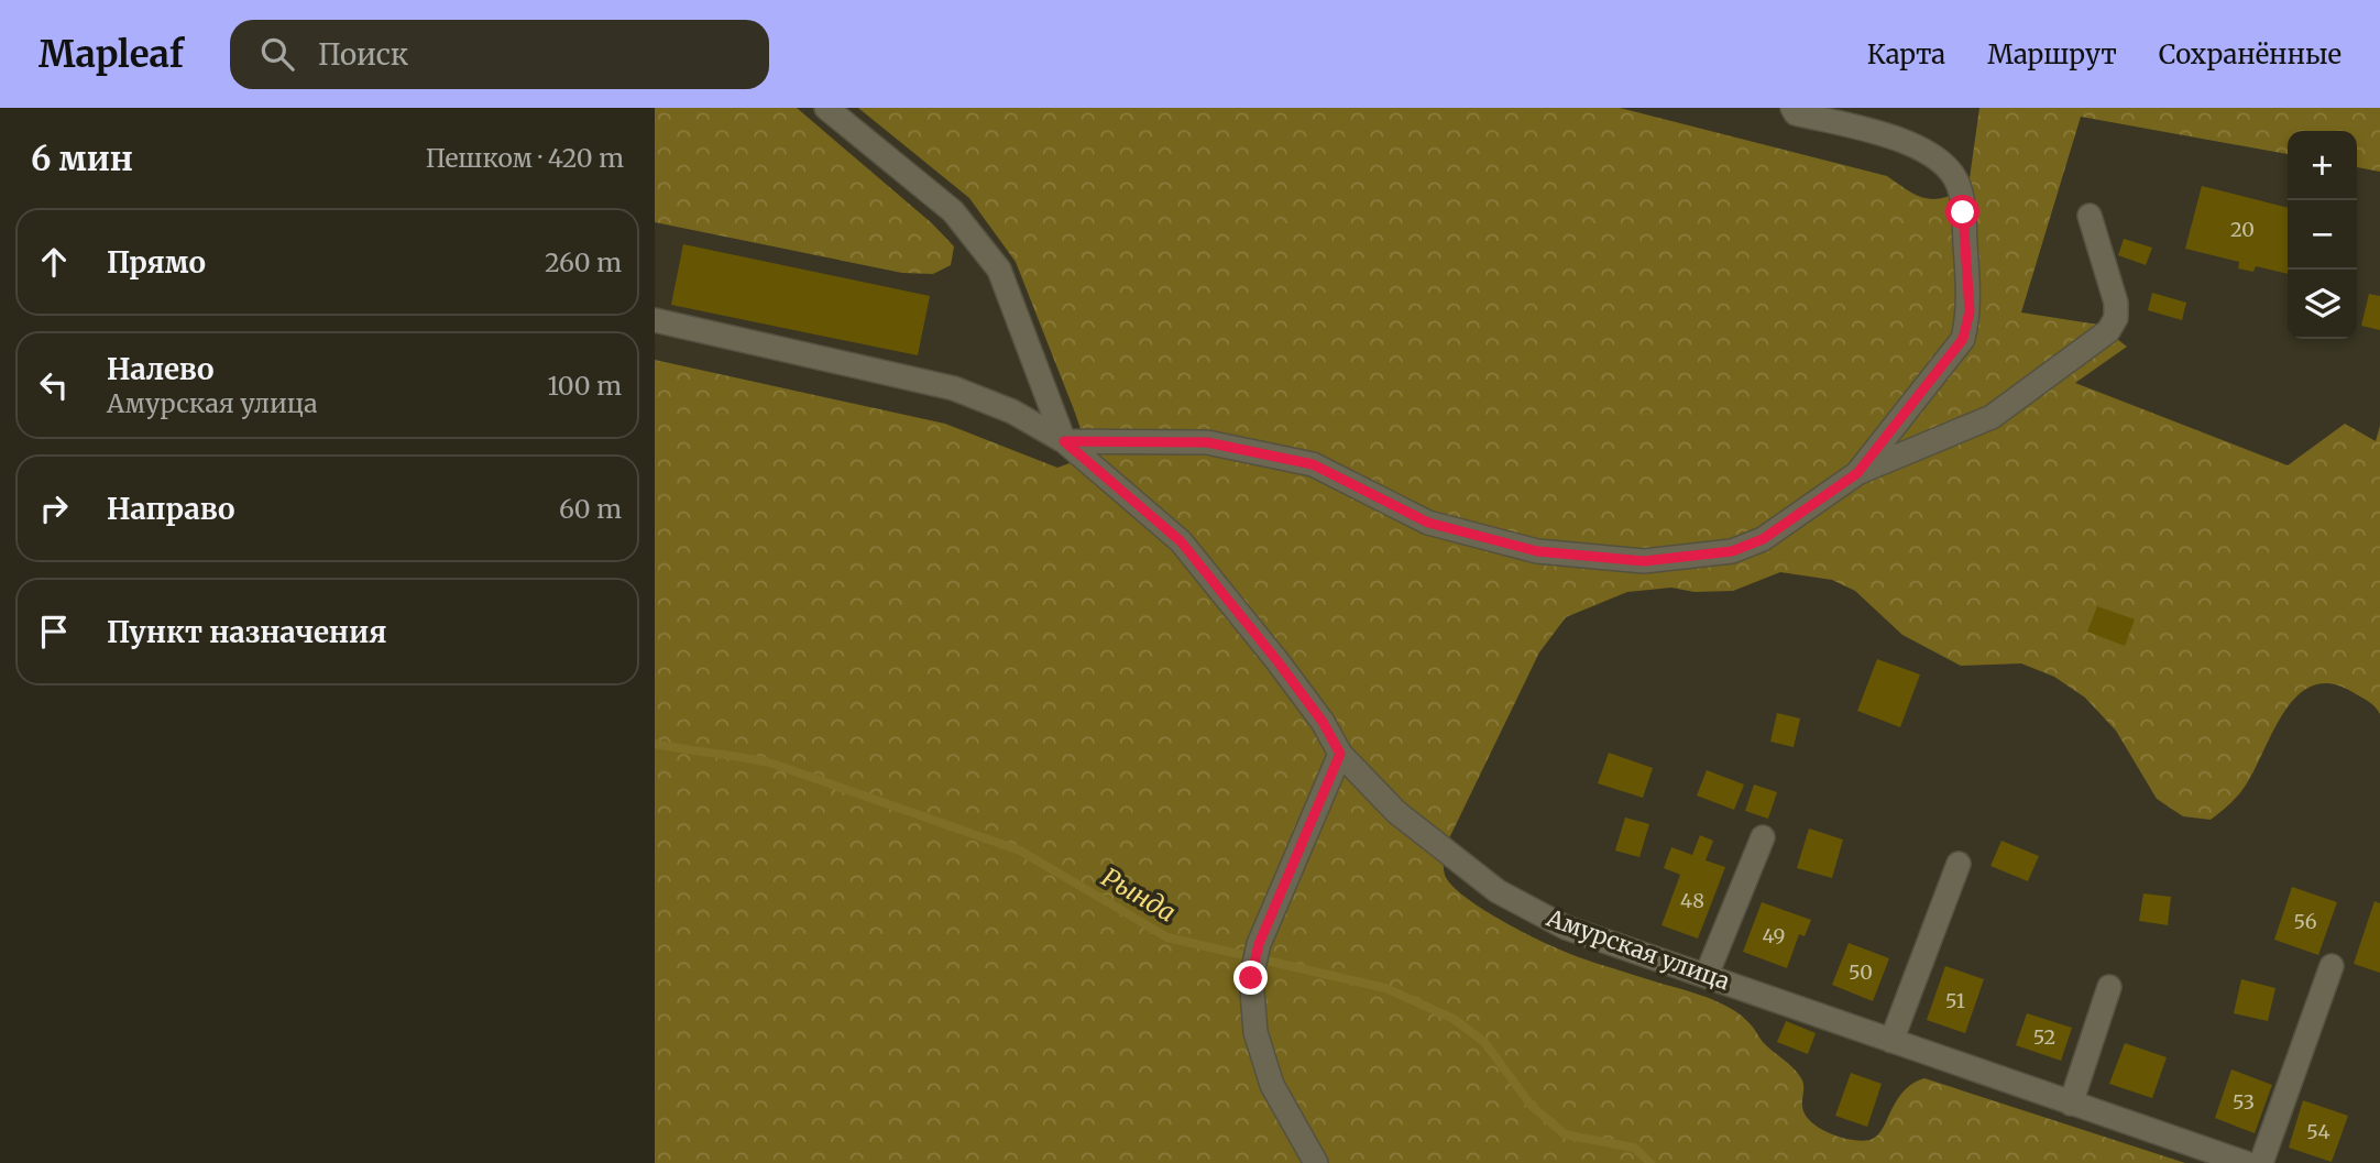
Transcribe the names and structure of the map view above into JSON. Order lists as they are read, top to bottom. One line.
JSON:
{"streets":{"street":["Амурская улица"]},"water":["Рында"],"house_numbers":["20","48","56","49","50","51","52","53","54"],"page":{"header":"Mapleaf","search":"Поиск","nav":["Карта","Маршрут","Сохранённые"],"heading":["6 мин","Пешком · 420 m"],"map_buttons":["+","−"],"list":[["Прямо","260 m"],["Налево","Амурская улица","100 m"],["Направо","60 m"],"Пункт назначения"]}}
